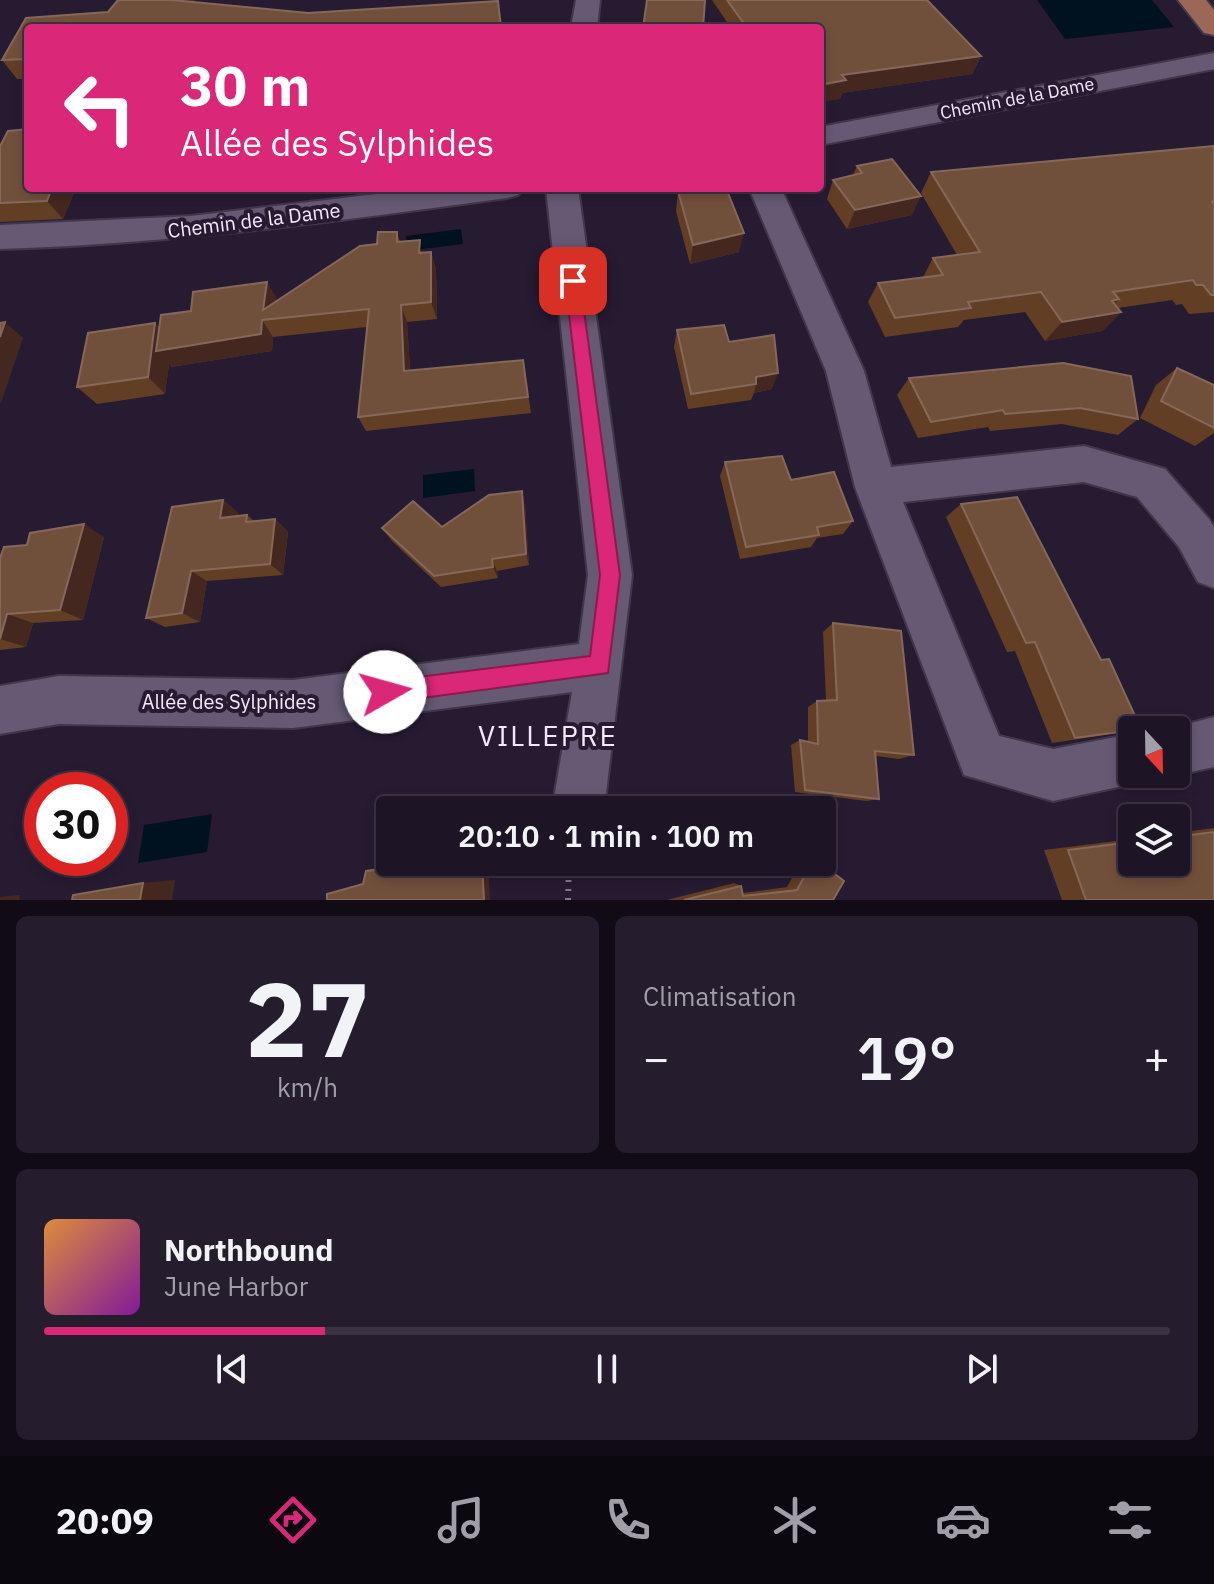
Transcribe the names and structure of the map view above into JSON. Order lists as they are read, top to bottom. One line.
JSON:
{"streets":{"street":["Chemin de la Dame","Allée des Sylphides"]},"districts":["VILLEPRE"],"north":"bottom","page":{"turn":["30 m","Allée des Sylphides"],"limit":"30","trip":"20:10 · 1 min · 100 m","tile":[["27","km/h"],"Climatisation"],"heat":["−","19°","+"],"song":["Northbound","June Harbor"],"tabs":"20:09"}}
